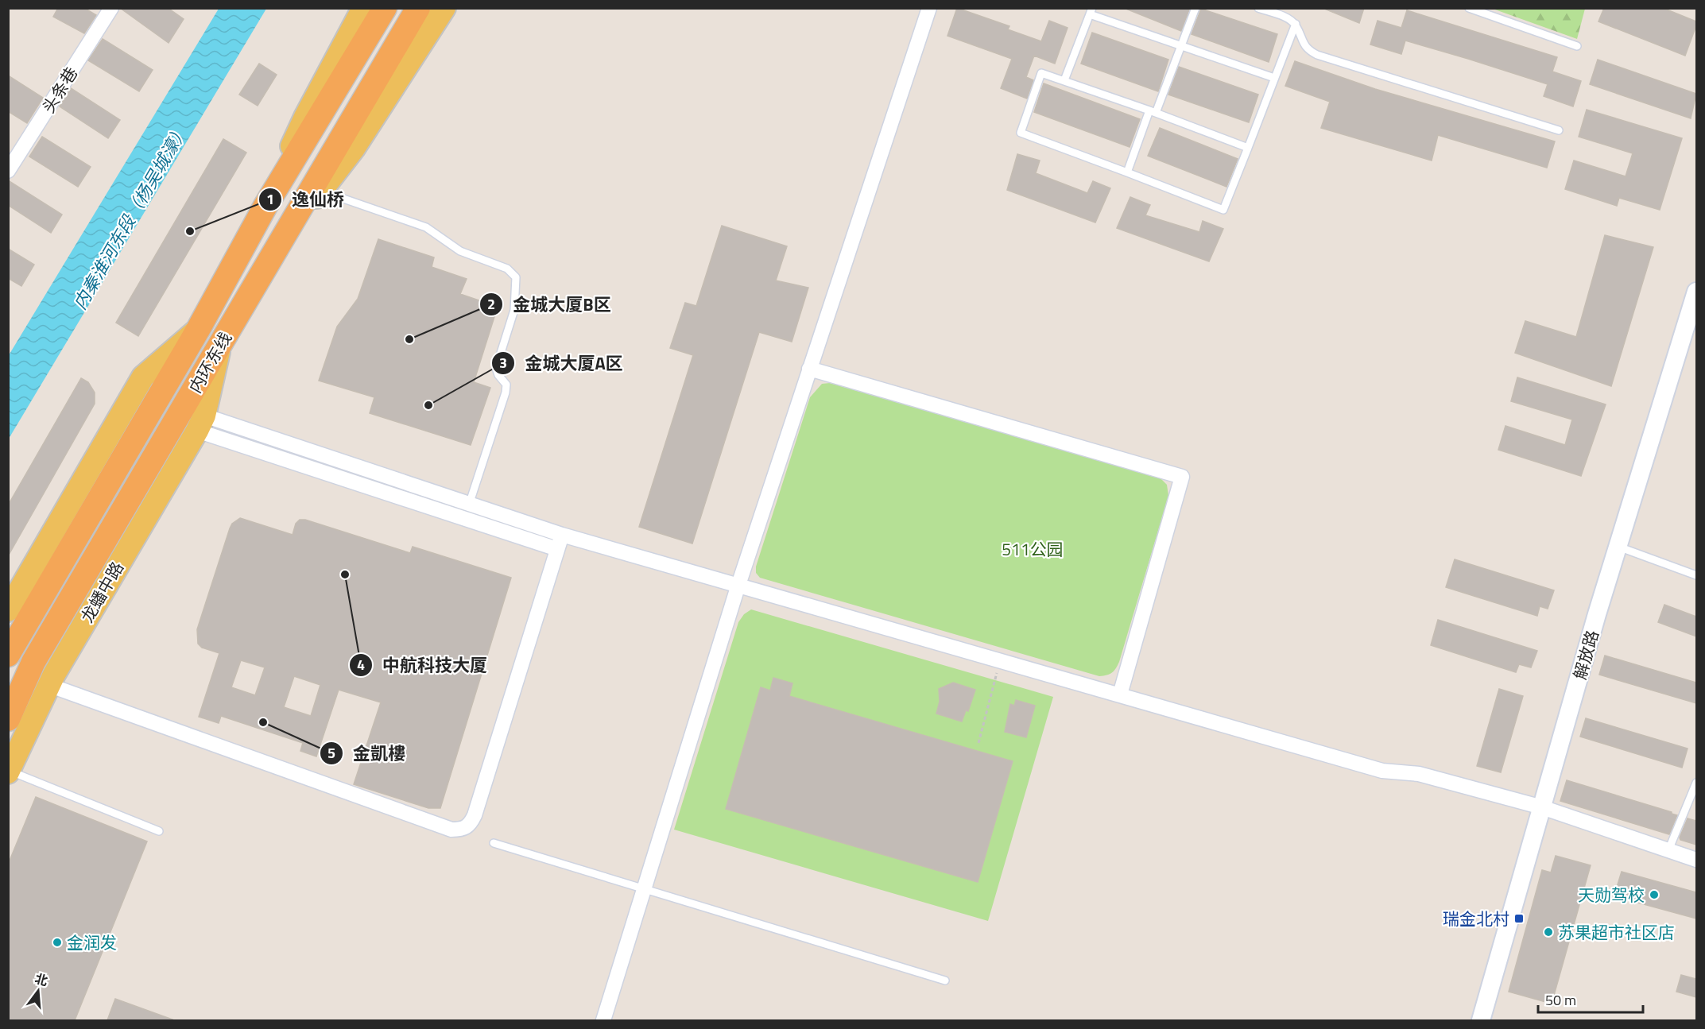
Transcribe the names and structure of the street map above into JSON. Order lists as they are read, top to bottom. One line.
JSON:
{"streets":{"highway":["内环东线"],"main road":["龙蟠中路"],"street":["头条巷","解放路"]},"crossings":[["内环东线","龙蟠中路"]],"water":["内秦淮河东段（杨吴城濠）"],"parks":["511公园"],"places":{"other":["逸仙桥","金城大厦B区","金城大厦A区","中航科技大厦","金凱樓","天勋驾校","苏果超市社区店","金润发"],"transit":["瑞金北村"]},"scale_bar":"50 m","north":"top"}
